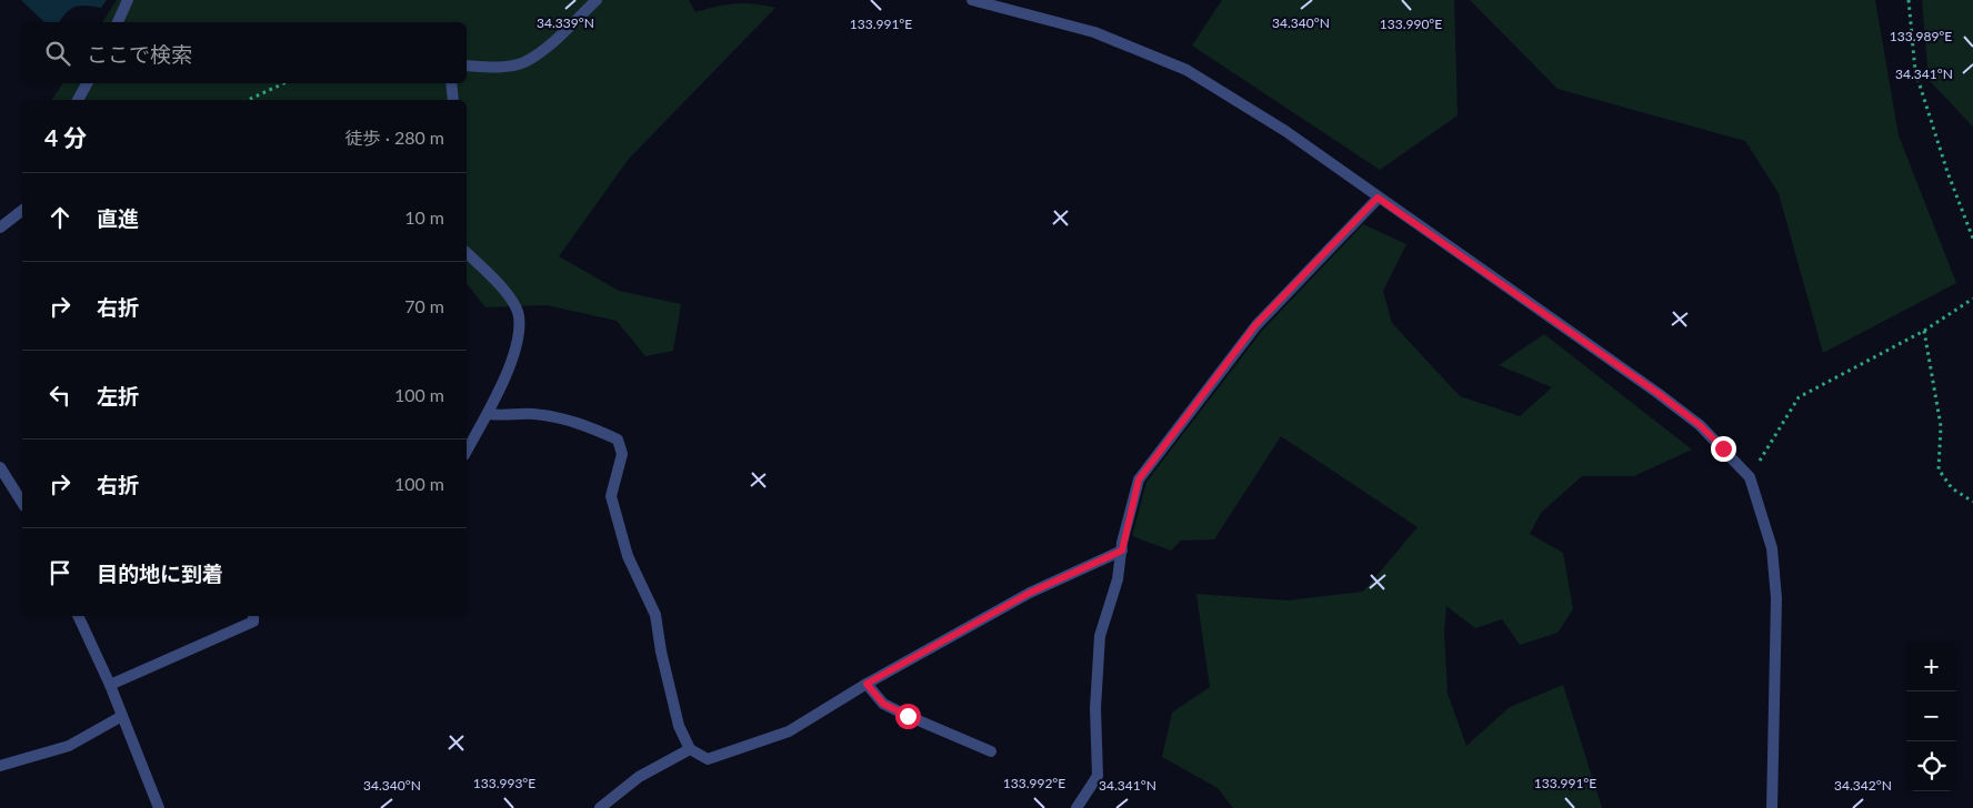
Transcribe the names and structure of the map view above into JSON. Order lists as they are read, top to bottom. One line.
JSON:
{"page":{"search":"ここで検索","heading":["4 分","徒歩 · 280 m"],"list":[["直進","10 m"],["右折","70 m"],["左折","100 m"],["右折","100 m"],"目的地に到着"],"map_buttons":["+","−"]},"coordinates":["34.339°N","34.340°N","133.991°E","133.990°E","133.989°E","34.341°N","133.993°E","133.992°E","34.342°N"]}
